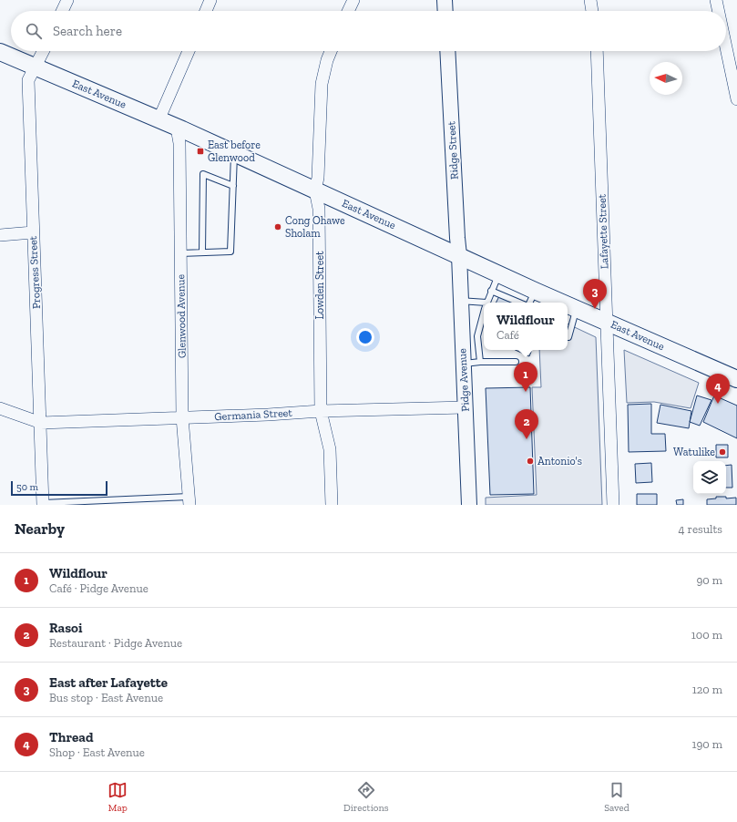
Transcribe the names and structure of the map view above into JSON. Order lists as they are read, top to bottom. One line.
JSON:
{"streets":{"main road":["East Avenue"],"street":["Ridge Street","Lafayette Street","Progress Street","Lowden Street","Glenwood Avenue","Pidge Avenue","Germania Street"]},"crossings":[["East Avenue","Ridge Street"],["East Avenue","Lafayette Street"],["East Avenue","Progress Street"],["East Avenue","Lowden Street"],["East Avenue","Glenwood Avenue"],["East Avenue","Pidge Avenue"],["Ridge Street","Pidge Avenue"],["Progress Street","Germania Street"],["Lowden Street","Germania Street"],["Glenwood Avenue","Germania Street"],["Pidge Avenue","Germania Street"]],"places":{"transit":["East before Glenwood"],"other":["Cong Ohawe Sholam","Watulike","Antonio's"]},"scale_bar":"50 m","north":"left","page":{"search":"Search here","pins":["3","1","4","2"],"popup":["Wildflour","Café"],"scale":"50 m","heading":["Nearby","4 results"],"list":[{"mark":"1","name":"Wildflour","note":"Café · Pidge Avenue","value":"90 m"},{"mark":"2","name":"Rasoi","note":"Restaurant · Pidge Avenue","value":"100 m"},{"mark":"3","name":"East after Lafayette","note":"Bus stop · East Avenue","value":"120 m"},{"mark":"4","name":"Thread","note":"Shop · East Avenue","value":"190 m"}],"nav":["Map","Directions","Saved"]}}
